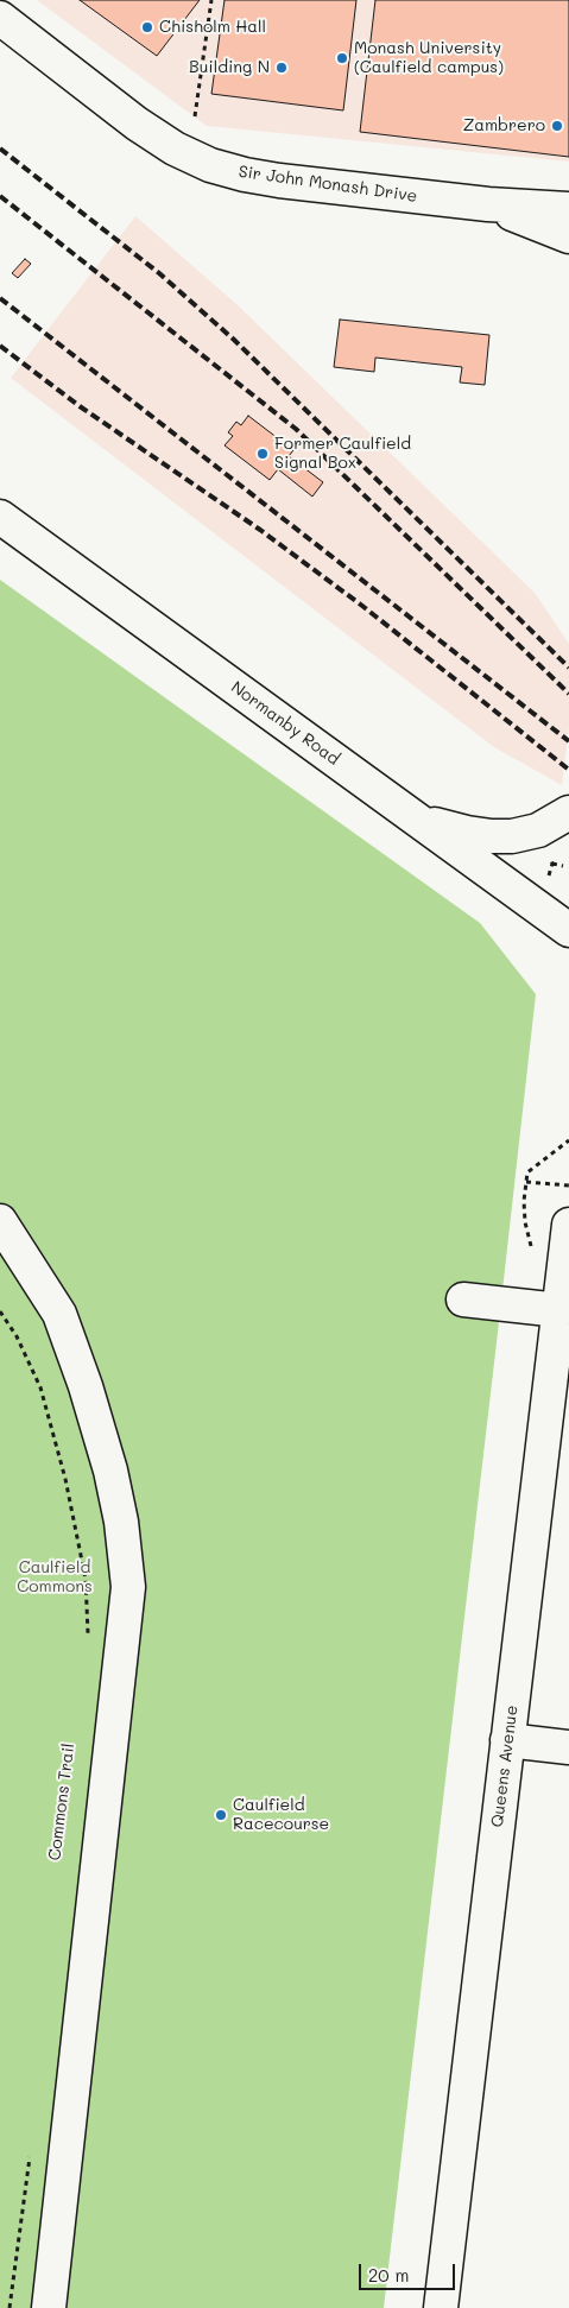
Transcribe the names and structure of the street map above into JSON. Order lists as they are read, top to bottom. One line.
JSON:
{"streets":{"street":["Sir John Monash Drive","Normanby Road","Queens Avenue"]},"parks":["Caulfield Commons"],"places":["Chisholm Hall","Monash University (Caulfield campus)","Building N","Zambrero","Former Caulfield Signal Box","Caulfield Racecourse"],"scale_bar":"20 m"}
